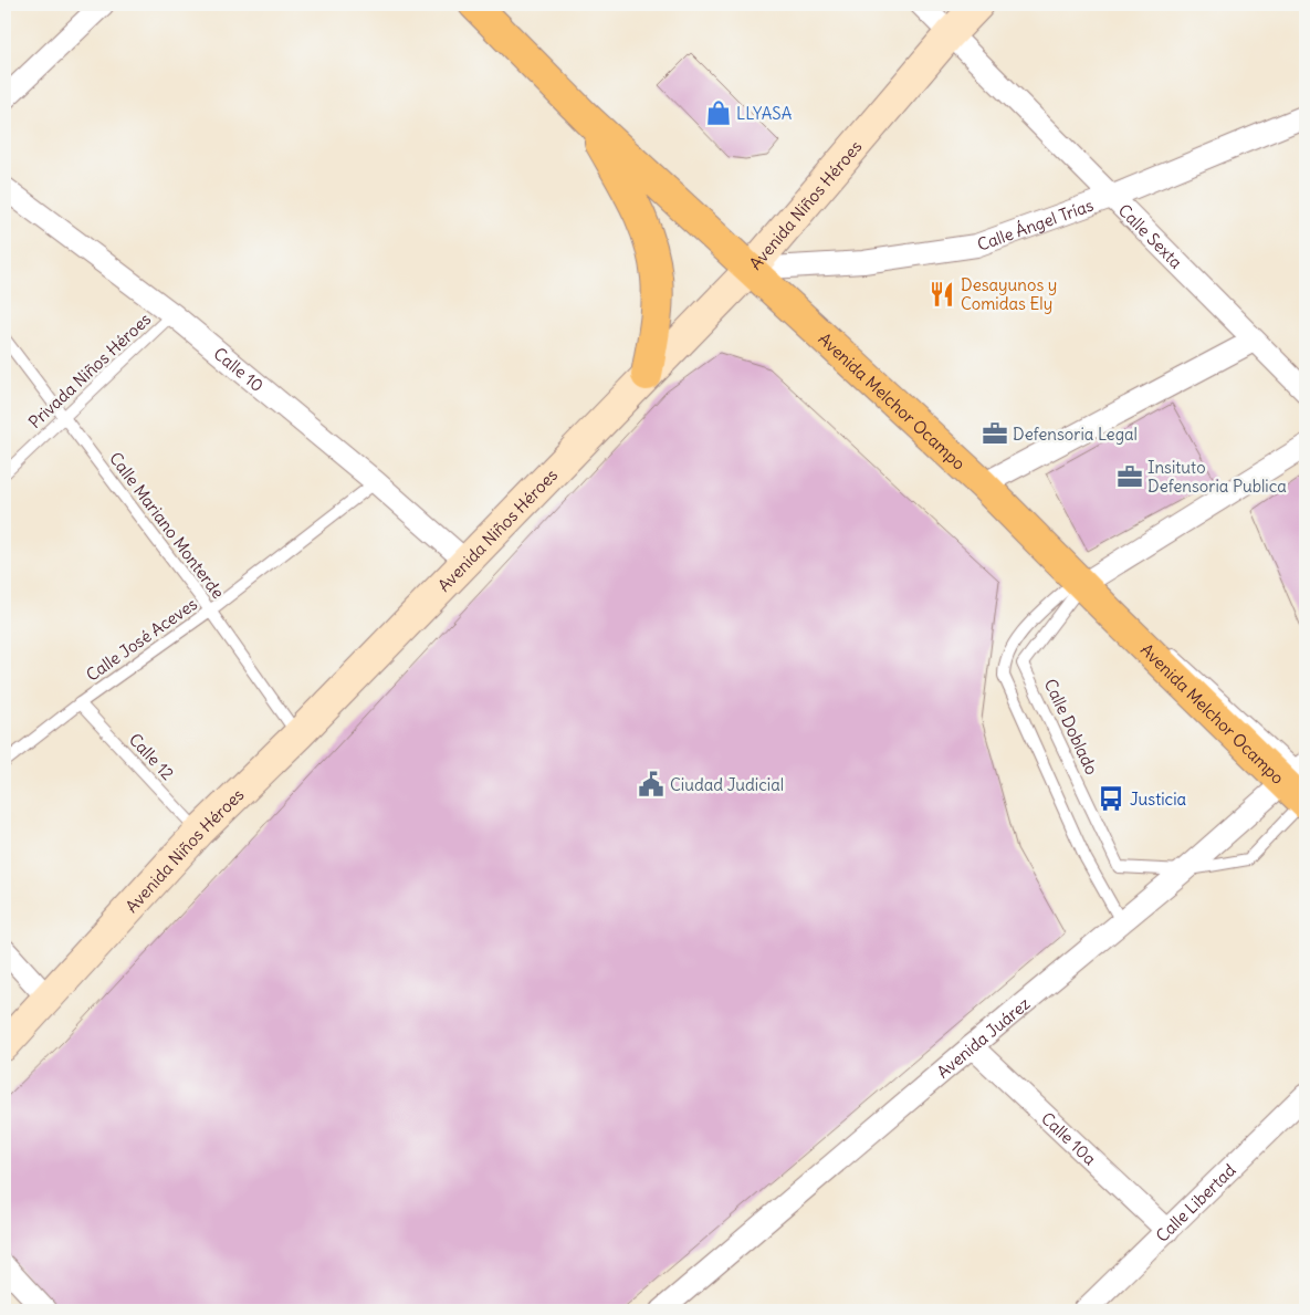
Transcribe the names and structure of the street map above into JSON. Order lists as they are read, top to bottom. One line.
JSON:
{"streets":{"main road":["Avenida Niños Héroes","Avenida Melchor Ocampo"],"street":["Calle Ángel Trías","Calle Sexta","Calle 10","Avenida Juárez","Calle 10a","Calle Libertad"],"lane":["Privada Niños Héroes","Calle Mariano Monterde","Calle José Aceves","Calle Doblado","Calle 12"]},"crossings":[["Avenida Niños Héroes","Calle Ángel Trías"],["Avenida Niños Héroes","Calle Sexta"],["Avenida Niños Héroes","Calle 10"],["Avenida Niños Héroes","Avenida Melchor Ocampo"],["Avenida Niños Héroes","Calle Mariano Monterde"],["Avenida Niños Héroes","Calle 12"],["Calle Ángel Trías","Calle Sexta"],["Calle Ángel Trías","Avenida Melchor Ocampo"],["Calle 10","Privada Niños Héroes"],["Calle 10","Calle José Aceves"],["Privada Niños Héroes","Calle Mariano Monterde"],["Avenida Melchor Ocampo","Calle Doblado"],["Avenida Melchor Ocampo","Avenida Juárez"],["Calle Mariano Monterde","Calle José Aceves"],["Calle José Aceves","Calle 12"],["Calle Doblado","Avenida Juárez"],["Avenida Juárez","Calle 10a"],["Calle 10a","Calle Libertad"]],"places":{"shop":["LLYASA"],"restaurant":["Desayunos y Comidas Ely"],"office":["Defensoria Legal","Insituto Defensoria Publica"],"public building":["Ciudad Judicial"],"bus stop":["Justicia"]}}
